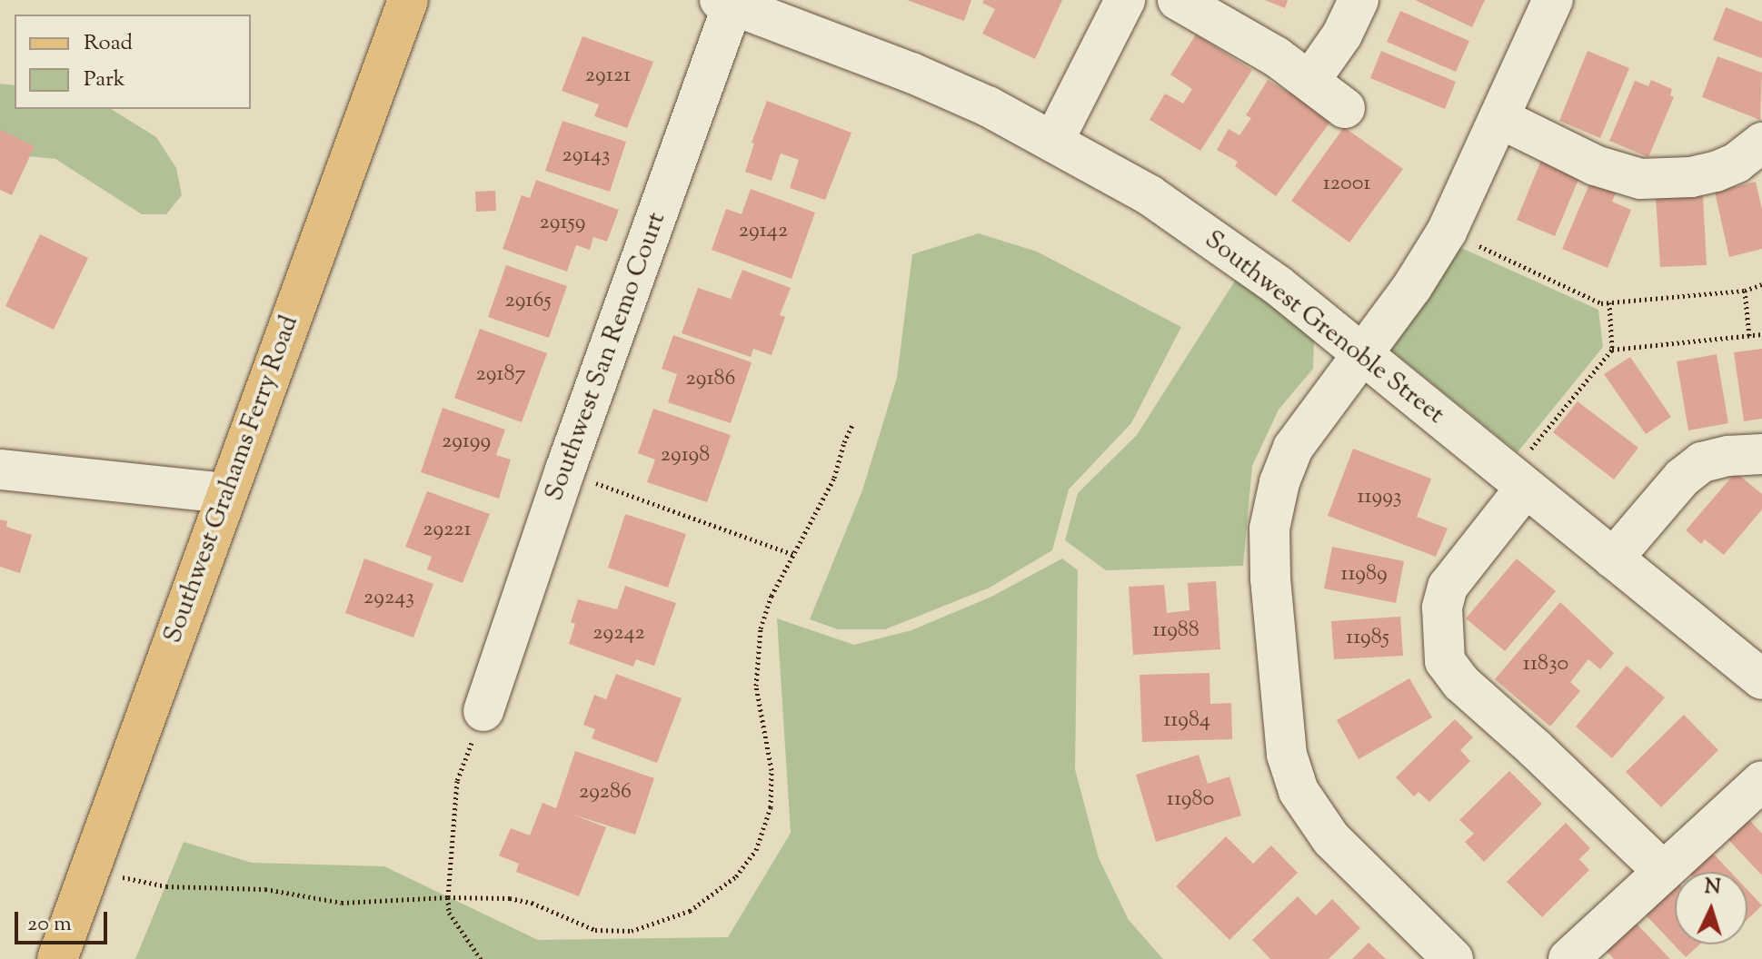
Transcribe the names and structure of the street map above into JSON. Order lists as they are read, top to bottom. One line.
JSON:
{"streets":{"main road":["Southwest Grahams Ferry Road"],"street":["Southwest Grenoble Street","Southwest San Remo Court"]},"crossings":[["Southwest Grenoble Street","Southwest San Remo Court"]],"house_numbers":["29121","29143","12001","29159","29142","29165","29187","29186","29199","29198","11993","29221","11989","29243","11988","29242","11985","11830","11984","29286","11980"],"legend":["Road","Park"],"scale_bar":"20 m","north":"top"}
